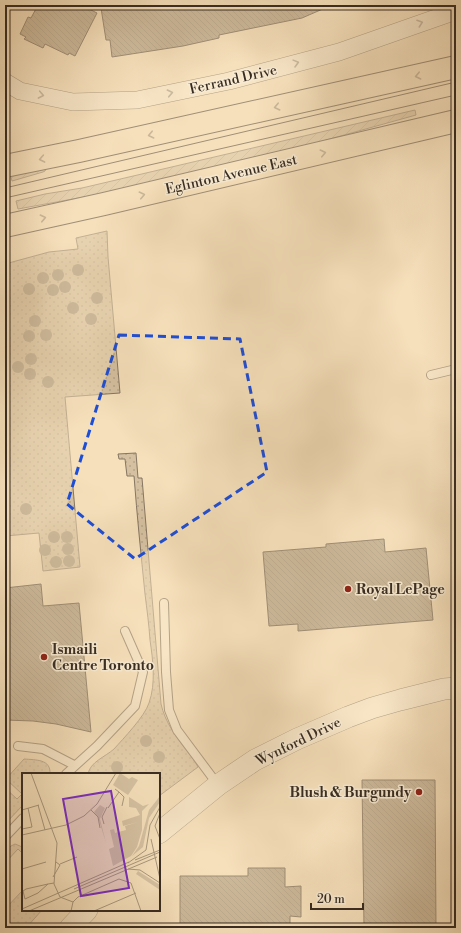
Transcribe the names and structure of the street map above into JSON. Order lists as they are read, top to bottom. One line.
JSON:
{"streets":{"main road":["Eglinton Avenue East"],"street":["Ferrand Drive","Wynford Drive"]},"one_way":["Ferrand Drive"],"places":["Royal LePage","Ismaili Centre Toronto","Blush & Burgundy"],"scale_bar":"20 m"}
